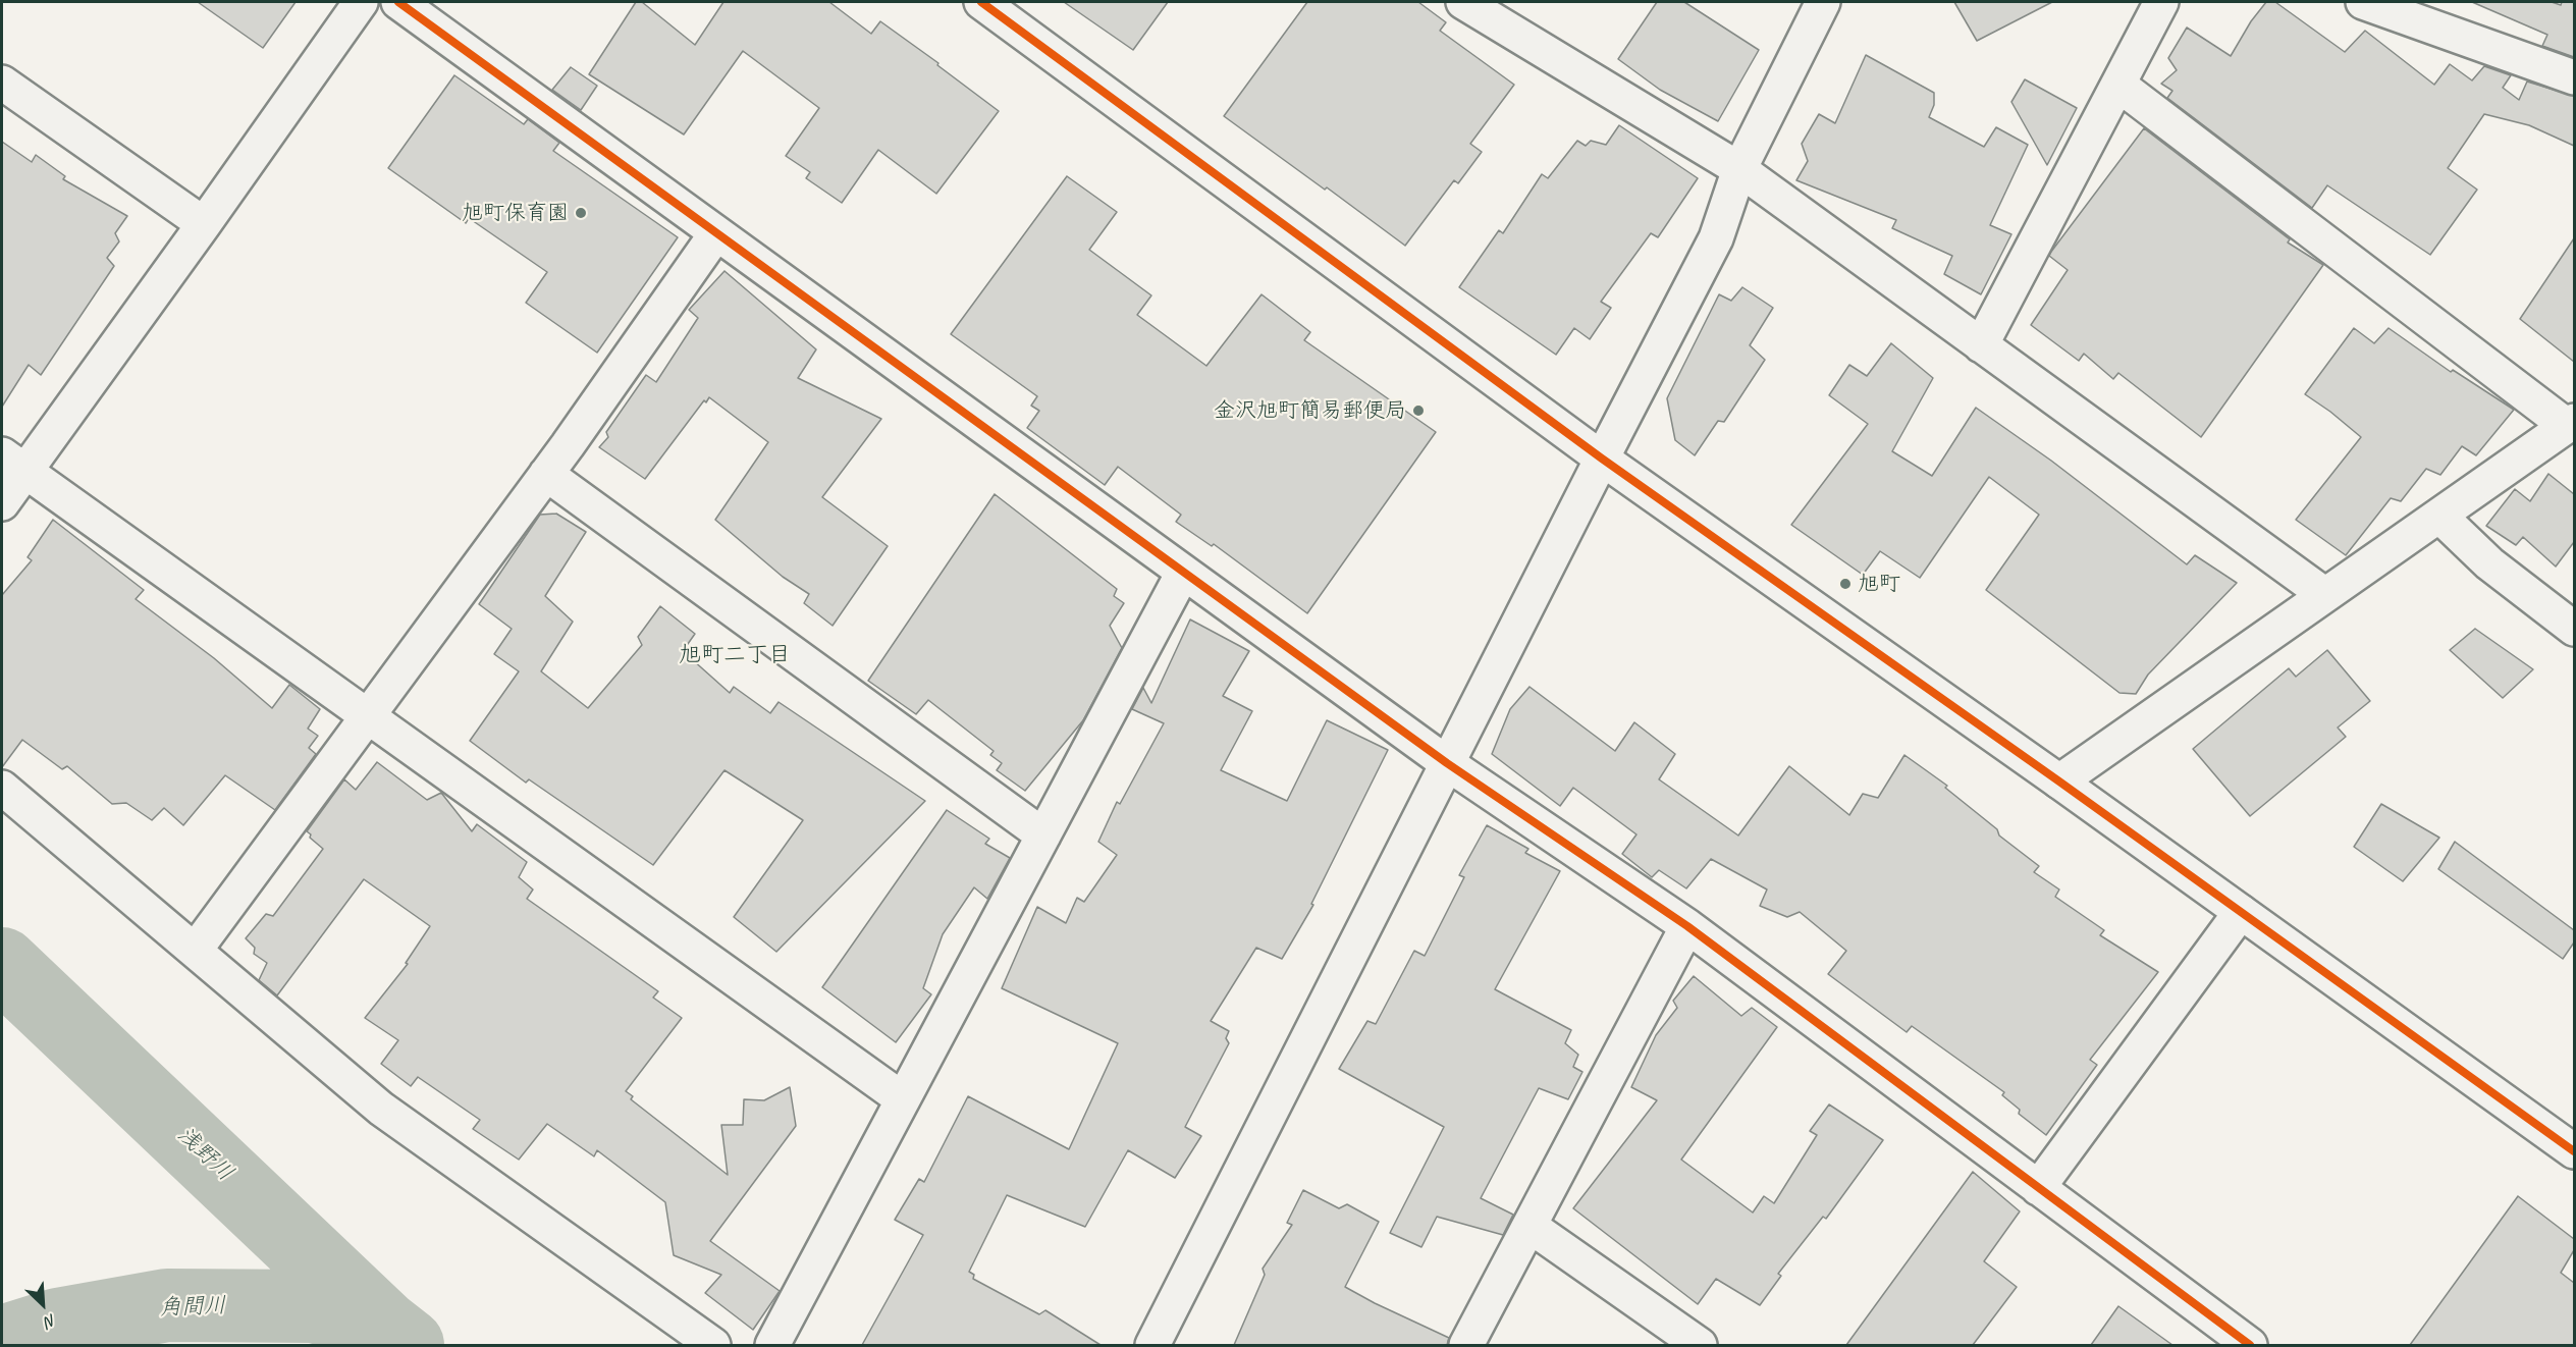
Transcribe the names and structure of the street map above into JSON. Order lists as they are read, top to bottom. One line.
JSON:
{"districts":["旭町二丁目"],"water":["浅野川","角間川"],"places":["旭町保育園","金沢旭町簡易郵便局","旭町"],"north":"bottom right"}
